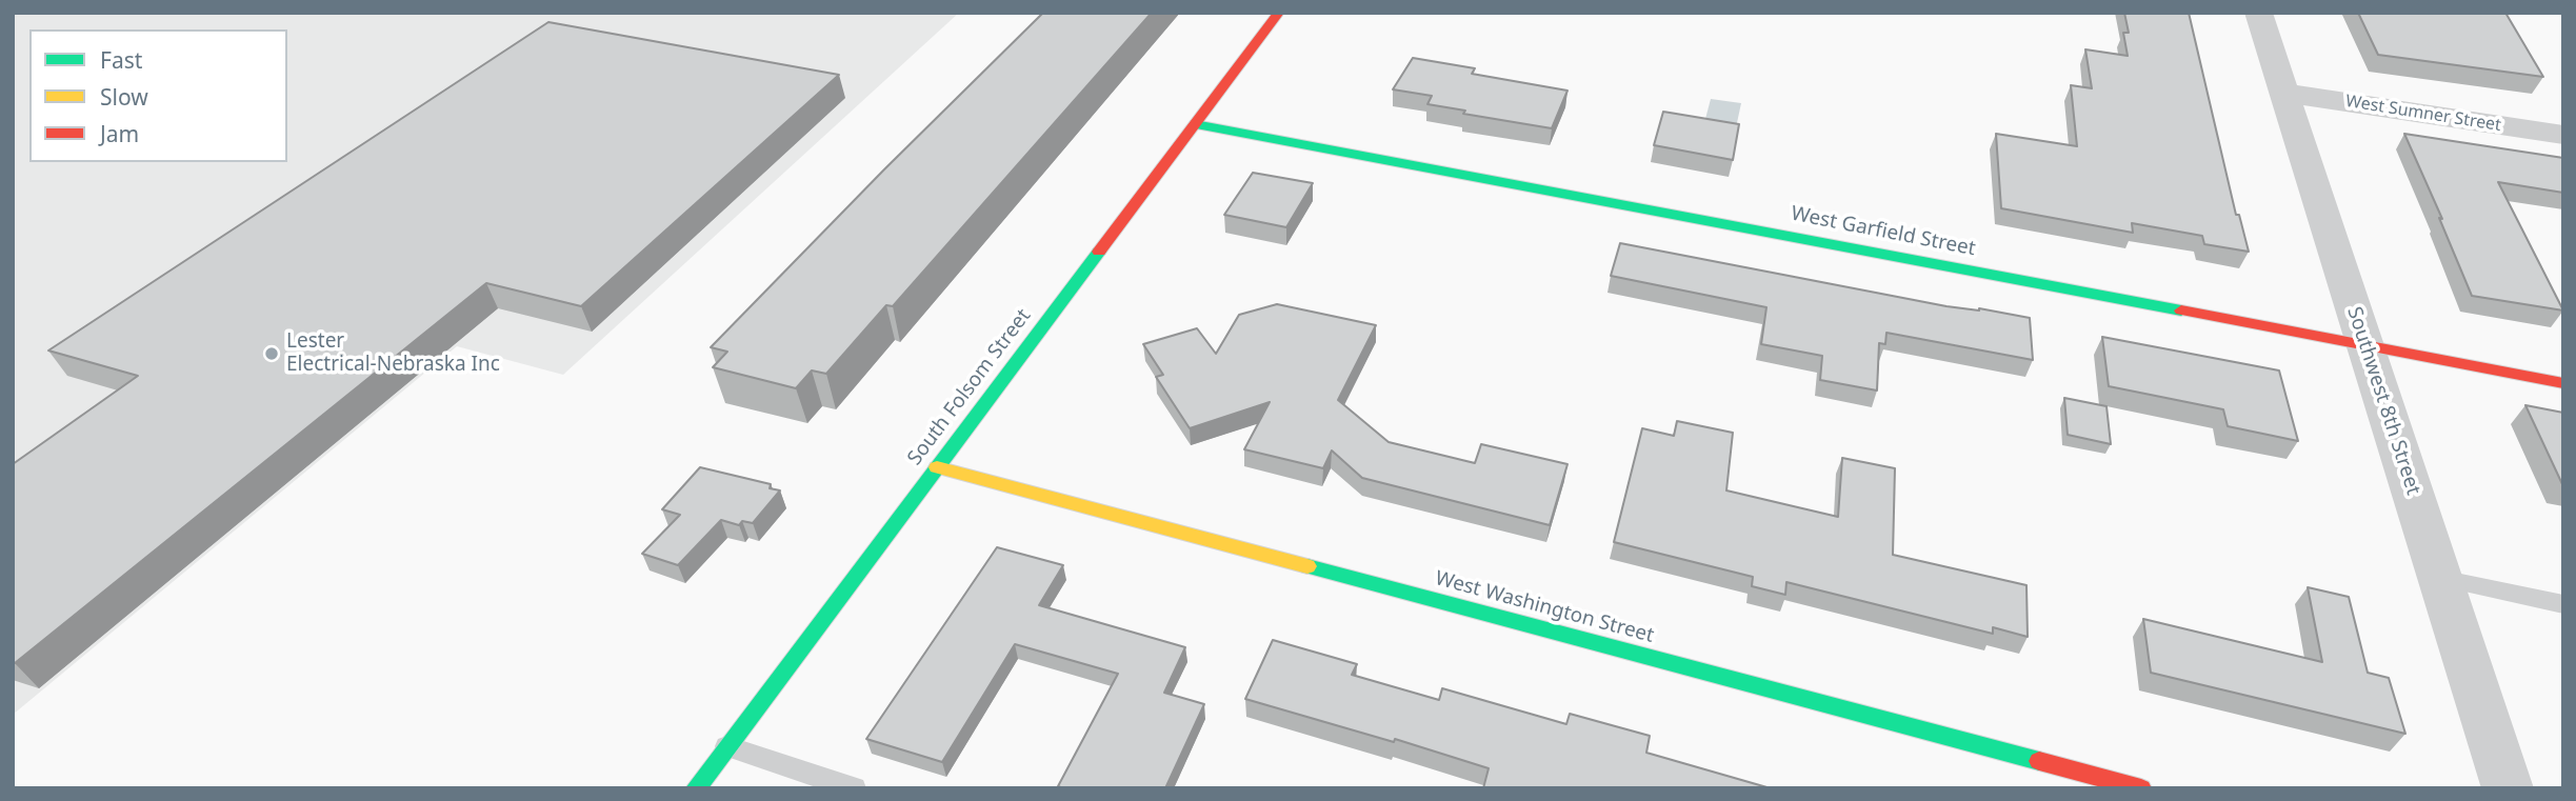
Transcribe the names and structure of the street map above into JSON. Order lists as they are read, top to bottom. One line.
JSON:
{"streets":{"street":["West Sumner Street","West Garfield Street","South Folsom Street","Southwest 8th Street","West Washington Street"]},"crossings":[["West Sumner Street","Southwest 8th Street"],["West Garfield Street","South Folsom Street"],["West Garfield Street","Southwest 8th Street"],["South Folsom Street","West Washington Street"]],"places":["Lester Electrical-Nebraska Inc"],"legend":["Fast","Slow","Jam"]}
